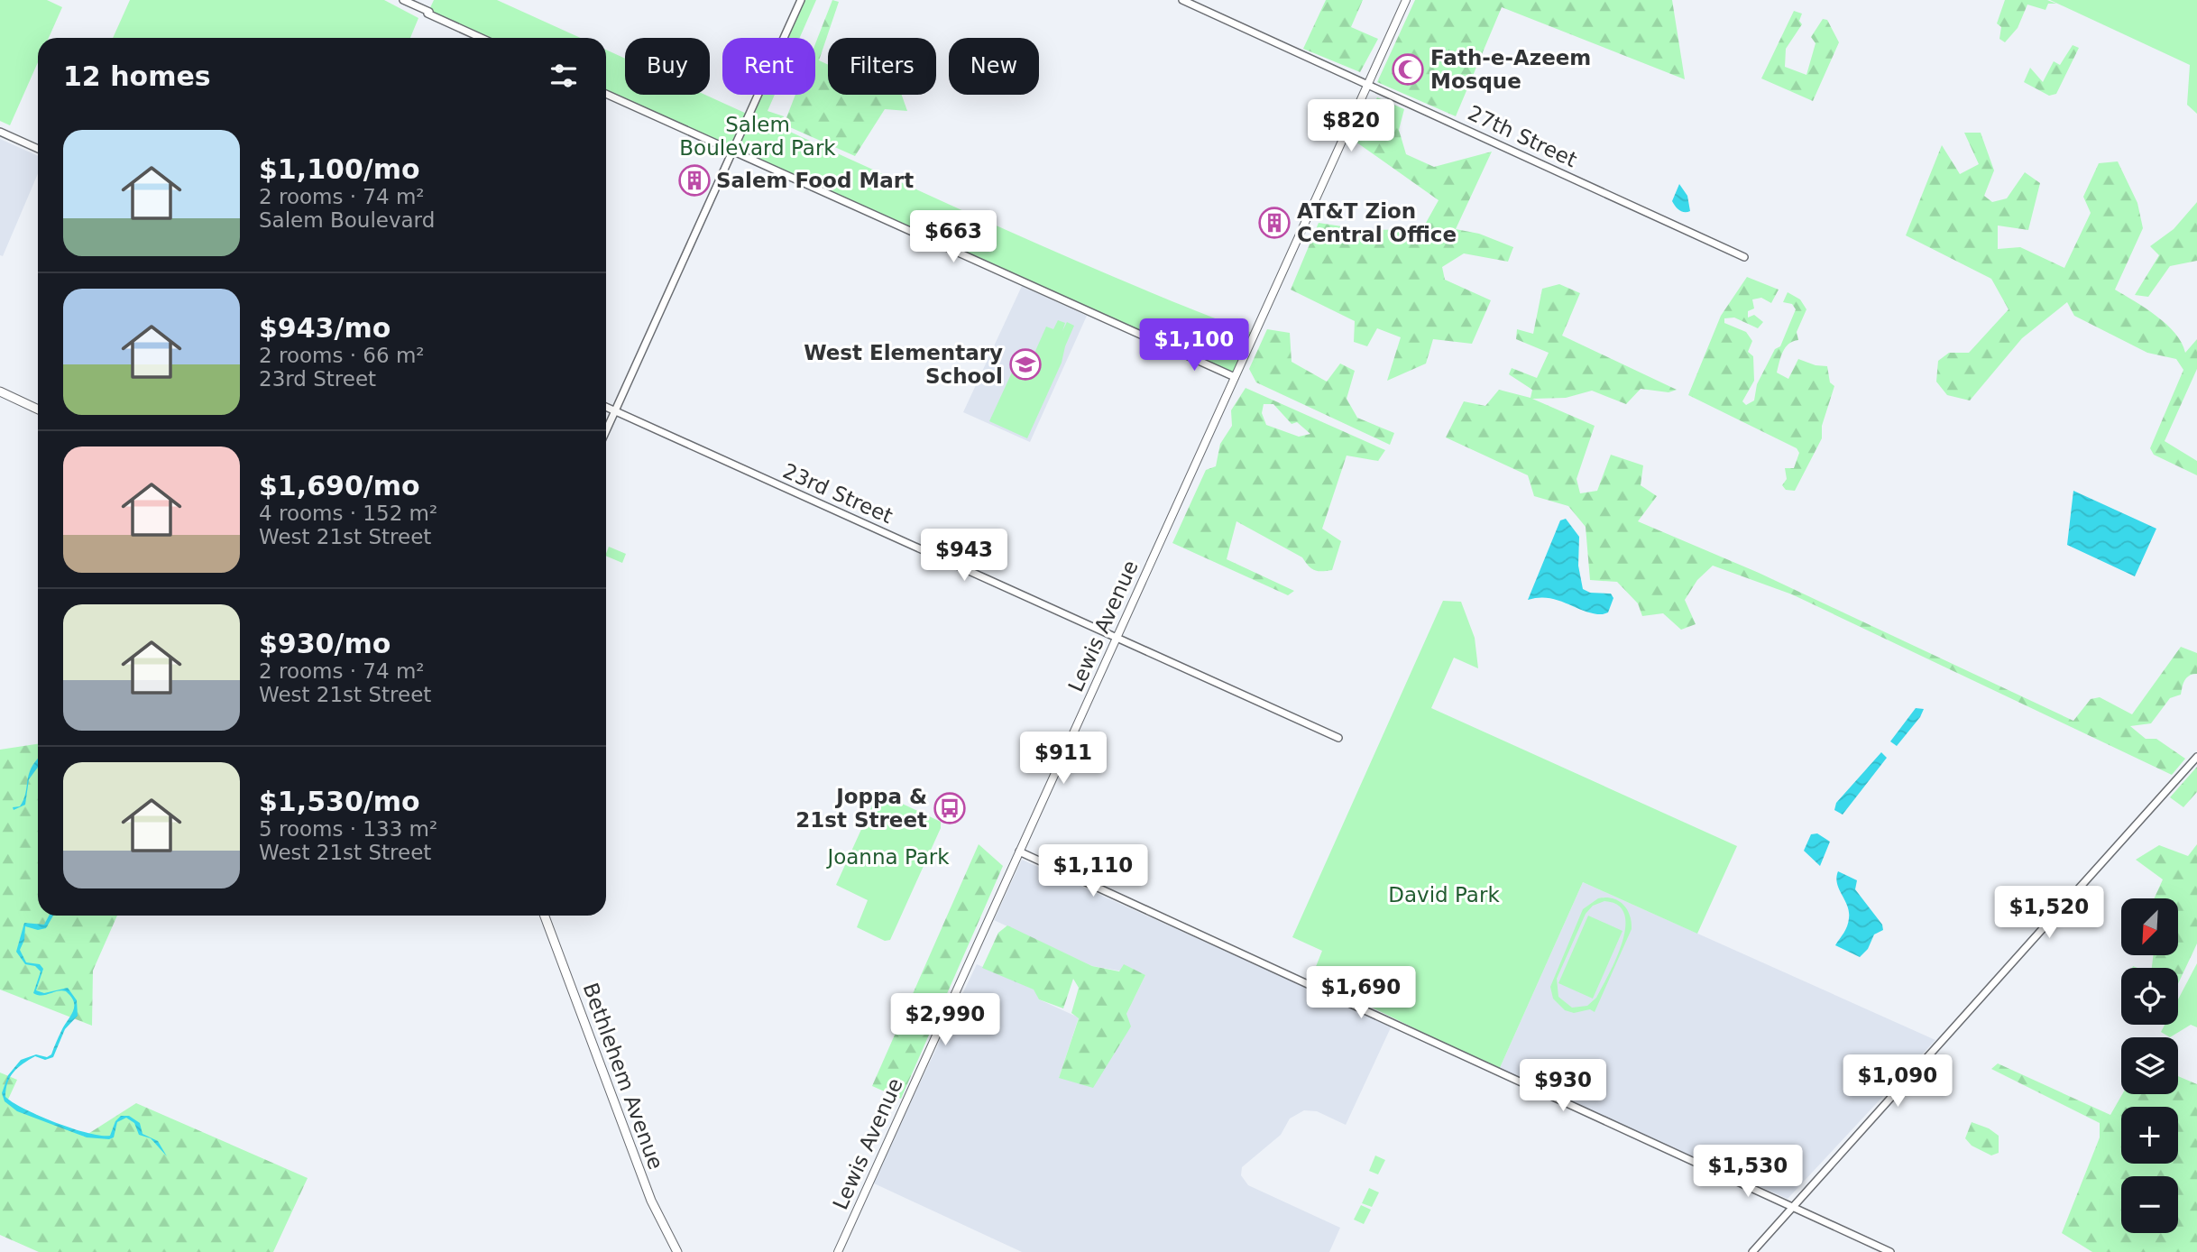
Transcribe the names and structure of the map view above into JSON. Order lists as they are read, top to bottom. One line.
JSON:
{"streets":{"main road":["Lewis Avenue","Bethlehem Avenue"],"street":["27th Street","23rd Street"]},"crossings":[["27th Street","Lewis Avenue"],["23rd Street","Lewis Avenue"]],"parks":["Salem Boulevard Park","Joanna Park","David Park"],"places":{"mosque":["Fath-e-Azeem Mosque"],"building":["Salem Food Mart","AT&T Zion Central Office"],"school or university":["West Elementary School"],"bus stop":["Joppa & 21st Street"]},"north":"bottom left","page":{"chip":["Buy","Rent","Filters","New"],"heading":"12 homes","price":["$820","$663","$1,100","$943","$911","$1,110","$1,520","$1,690","$2,990","$1,090","$930","$1,530"],"list":[{"name":"$1,100/mo","note":"2 rooms · 74 m² · Salem Boulevard"},{"name":"$943/mo","note":"2 rooms · 66 m² · 23rd Street"},{"name":"$1,690/mo","note":"4 rooms · 152 m² · West 21st Street"},{"name":"$930/mo","note":"2 rooms · 74 m² · West 21st Street"},{"name":"$1,530/mo","note":"5 rooms · 133 m² · West 21st Street"}],"map_buttons":["+","−"]}}
